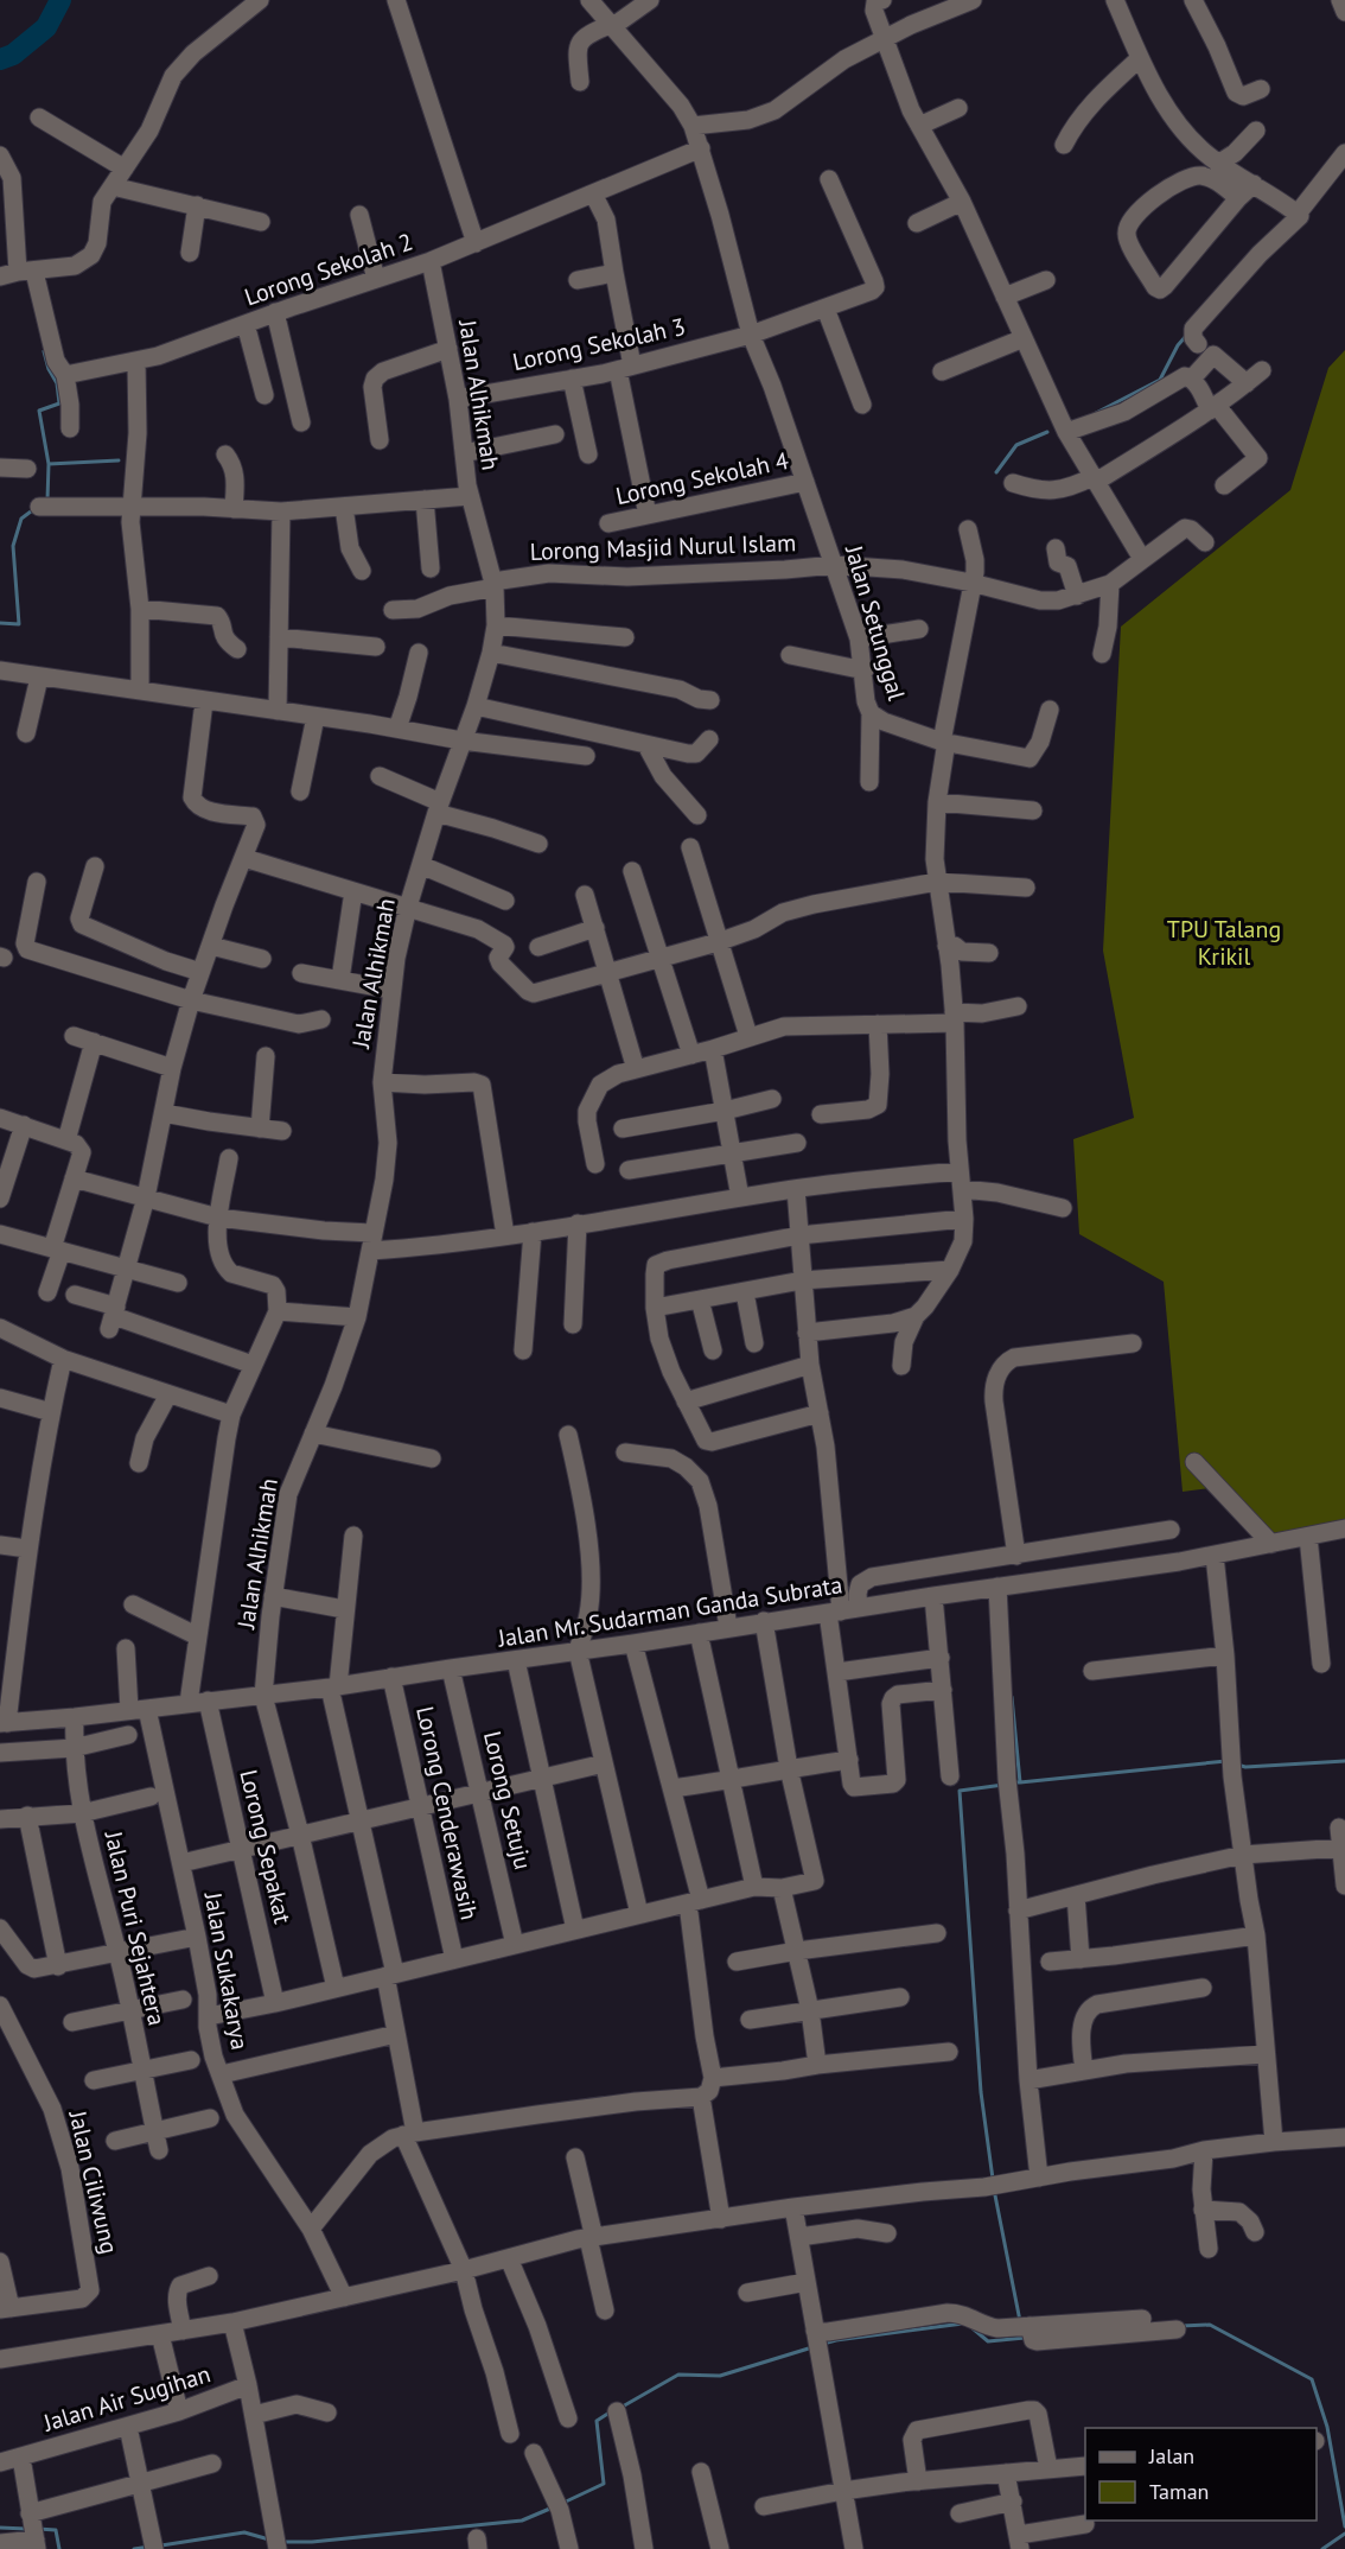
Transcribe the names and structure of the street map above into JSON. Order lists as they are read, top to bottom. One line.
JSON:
{"streets":{"street":["Lorong Sekolah 2","Lorong Sekolah 3","Jalan Alhikmah","Lorong Sekolah 4","Lorong Masjid Nurul Islam","Jalan Setunggal","Jalan Mr. Sudarman Ganda Subrata","Lorong Setuju","Lorong Cenderawasih","Lorong Sepakat","Jalan Puri Sejahtera","Jalan Sukakarya","Jalan Ciliwung","Jalan Air Sugihan"]},"crossings":[["Lorong Sekolah 2","Jalan Alhikmah"],["Lorong Sekolah 2","Jalan Setunggal"],["Lorong Sekolah 3","Jalan Alhikmah"],["Lorong Sekolah 3","Jalan Setunggal"],["Jalan Alhikmah","Lorong Masjid Nurul Islam"],["Jalan Alhikmah","Jalan Mr. Sudarman Ganda Subrata"],["Lorong Sekolah 4","Jalan Setunggal"],["Lorong Masjid Nurul Islam","Jalan Setunggal"],["Jalan Mr. Sudarman Ganda Subrata","Lorong Setuju"],["Jalan Mr. Sudarman Ganda Subrata","Lorong Cenderawasih"],["Jalan Mr. Sudarman Ganda Subrata","Lorong Sepakat"],["Jalan Mr. Sudarman Ganda Subrata","Jalan Puri Sejahtera"],["Jalan Mr. Sudarman Ganda Subrata","Jalan Sukakarya"]],"parks":["TPU Talang Krikil"],"legend":["Jalan","Taman"]}
